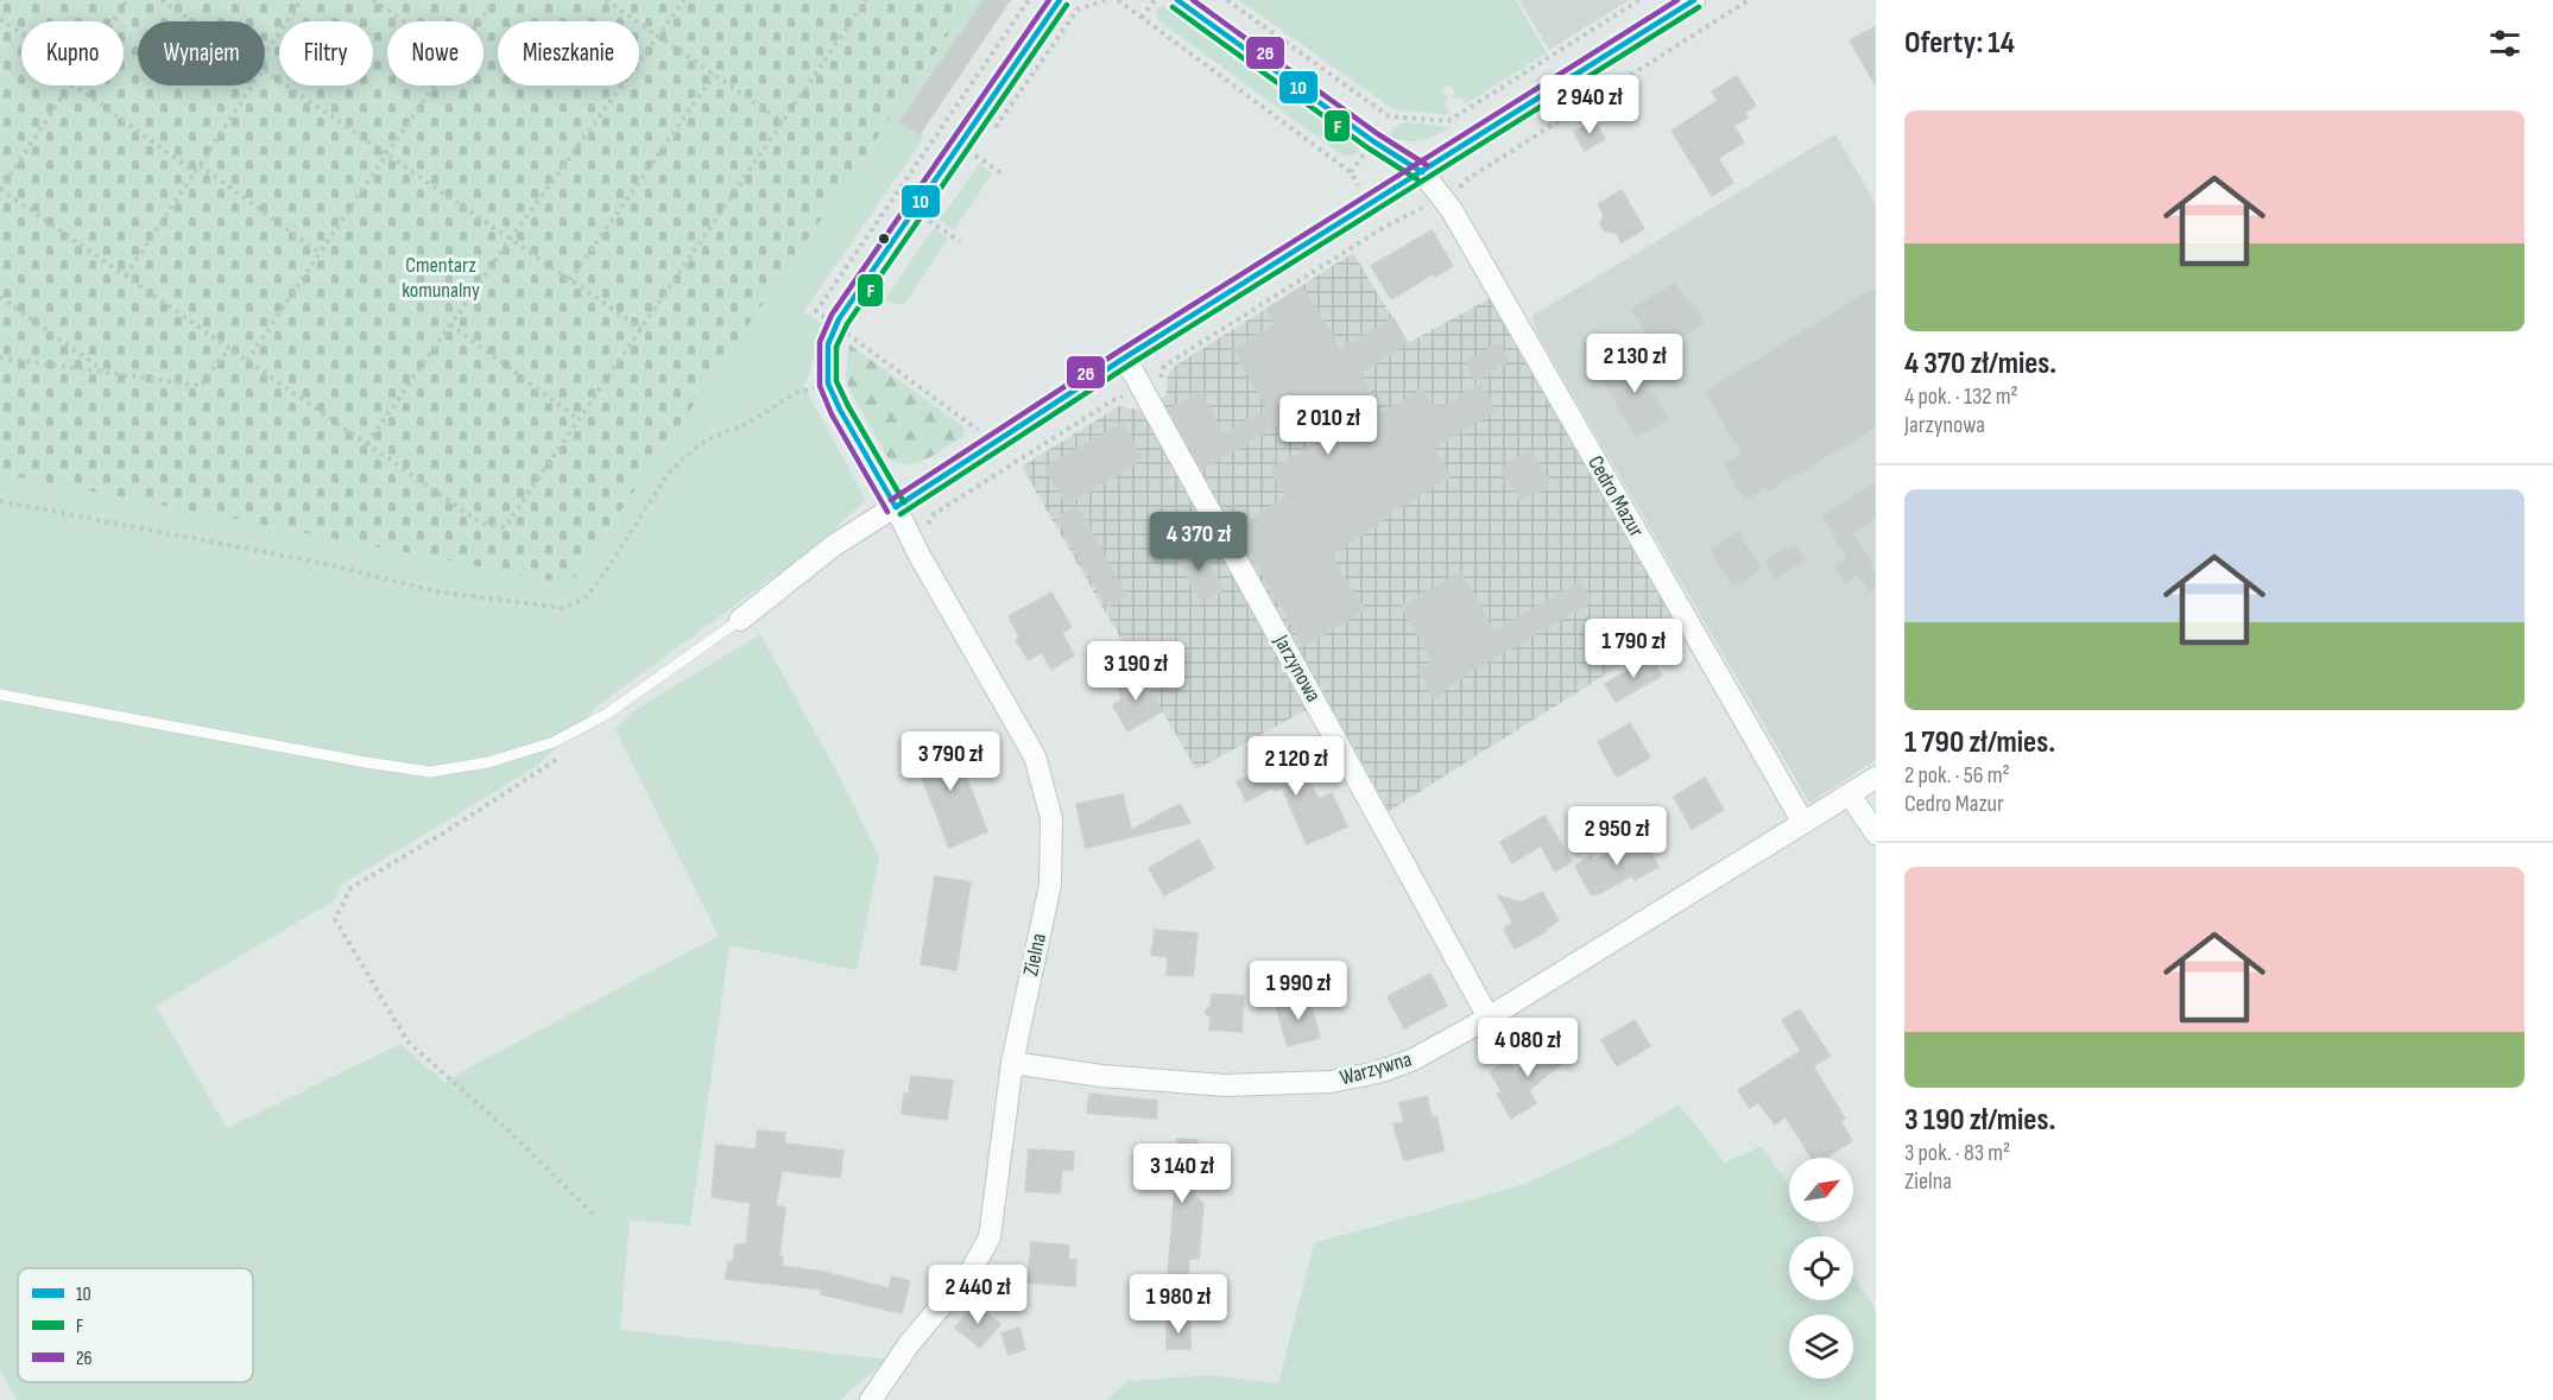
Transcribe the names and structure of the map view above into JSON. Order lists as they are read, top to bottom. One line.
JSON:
{"streets":{"street":["Cedro Mazur","Jarzynowa","Zielna","Warzywna"]},"crossings":[["Cedro Mazur","Warzywna"],["Jarzynowa","Warzywna"],["Zielna","Warzywna"]],"parks":["Cmentarz komunalny"],"lines":["transit line 10","transit line 26","transit line F"],"legend":["10","F","26"],"north":"top right","page":{"heading":"Oferty: 14","chip":["Kupno","Wynajem","Filtry","Nowe","Mieszkanie"],"price":["2 940 zł","2 130 zł","2 010 zł","4 370 zł","1 790 zł","3 190 zł","3 790 zł","2 120 zł","2 950 zł","1 990 zł","4 080 zł","3 140 zł","2 440 zł","1 980 zł"],"list":[{"name":"4 370 zł/mies.","note":"4 pok. · 132 m² · Jarzynowa"},{"name":"1 790 zł/mies.","note":"2 pok. · 56 m² · Cedro Mazur"},{"name":"3 190 zł/mies.","note":"3 pok. · 83 m² · Zielna"}]}}
